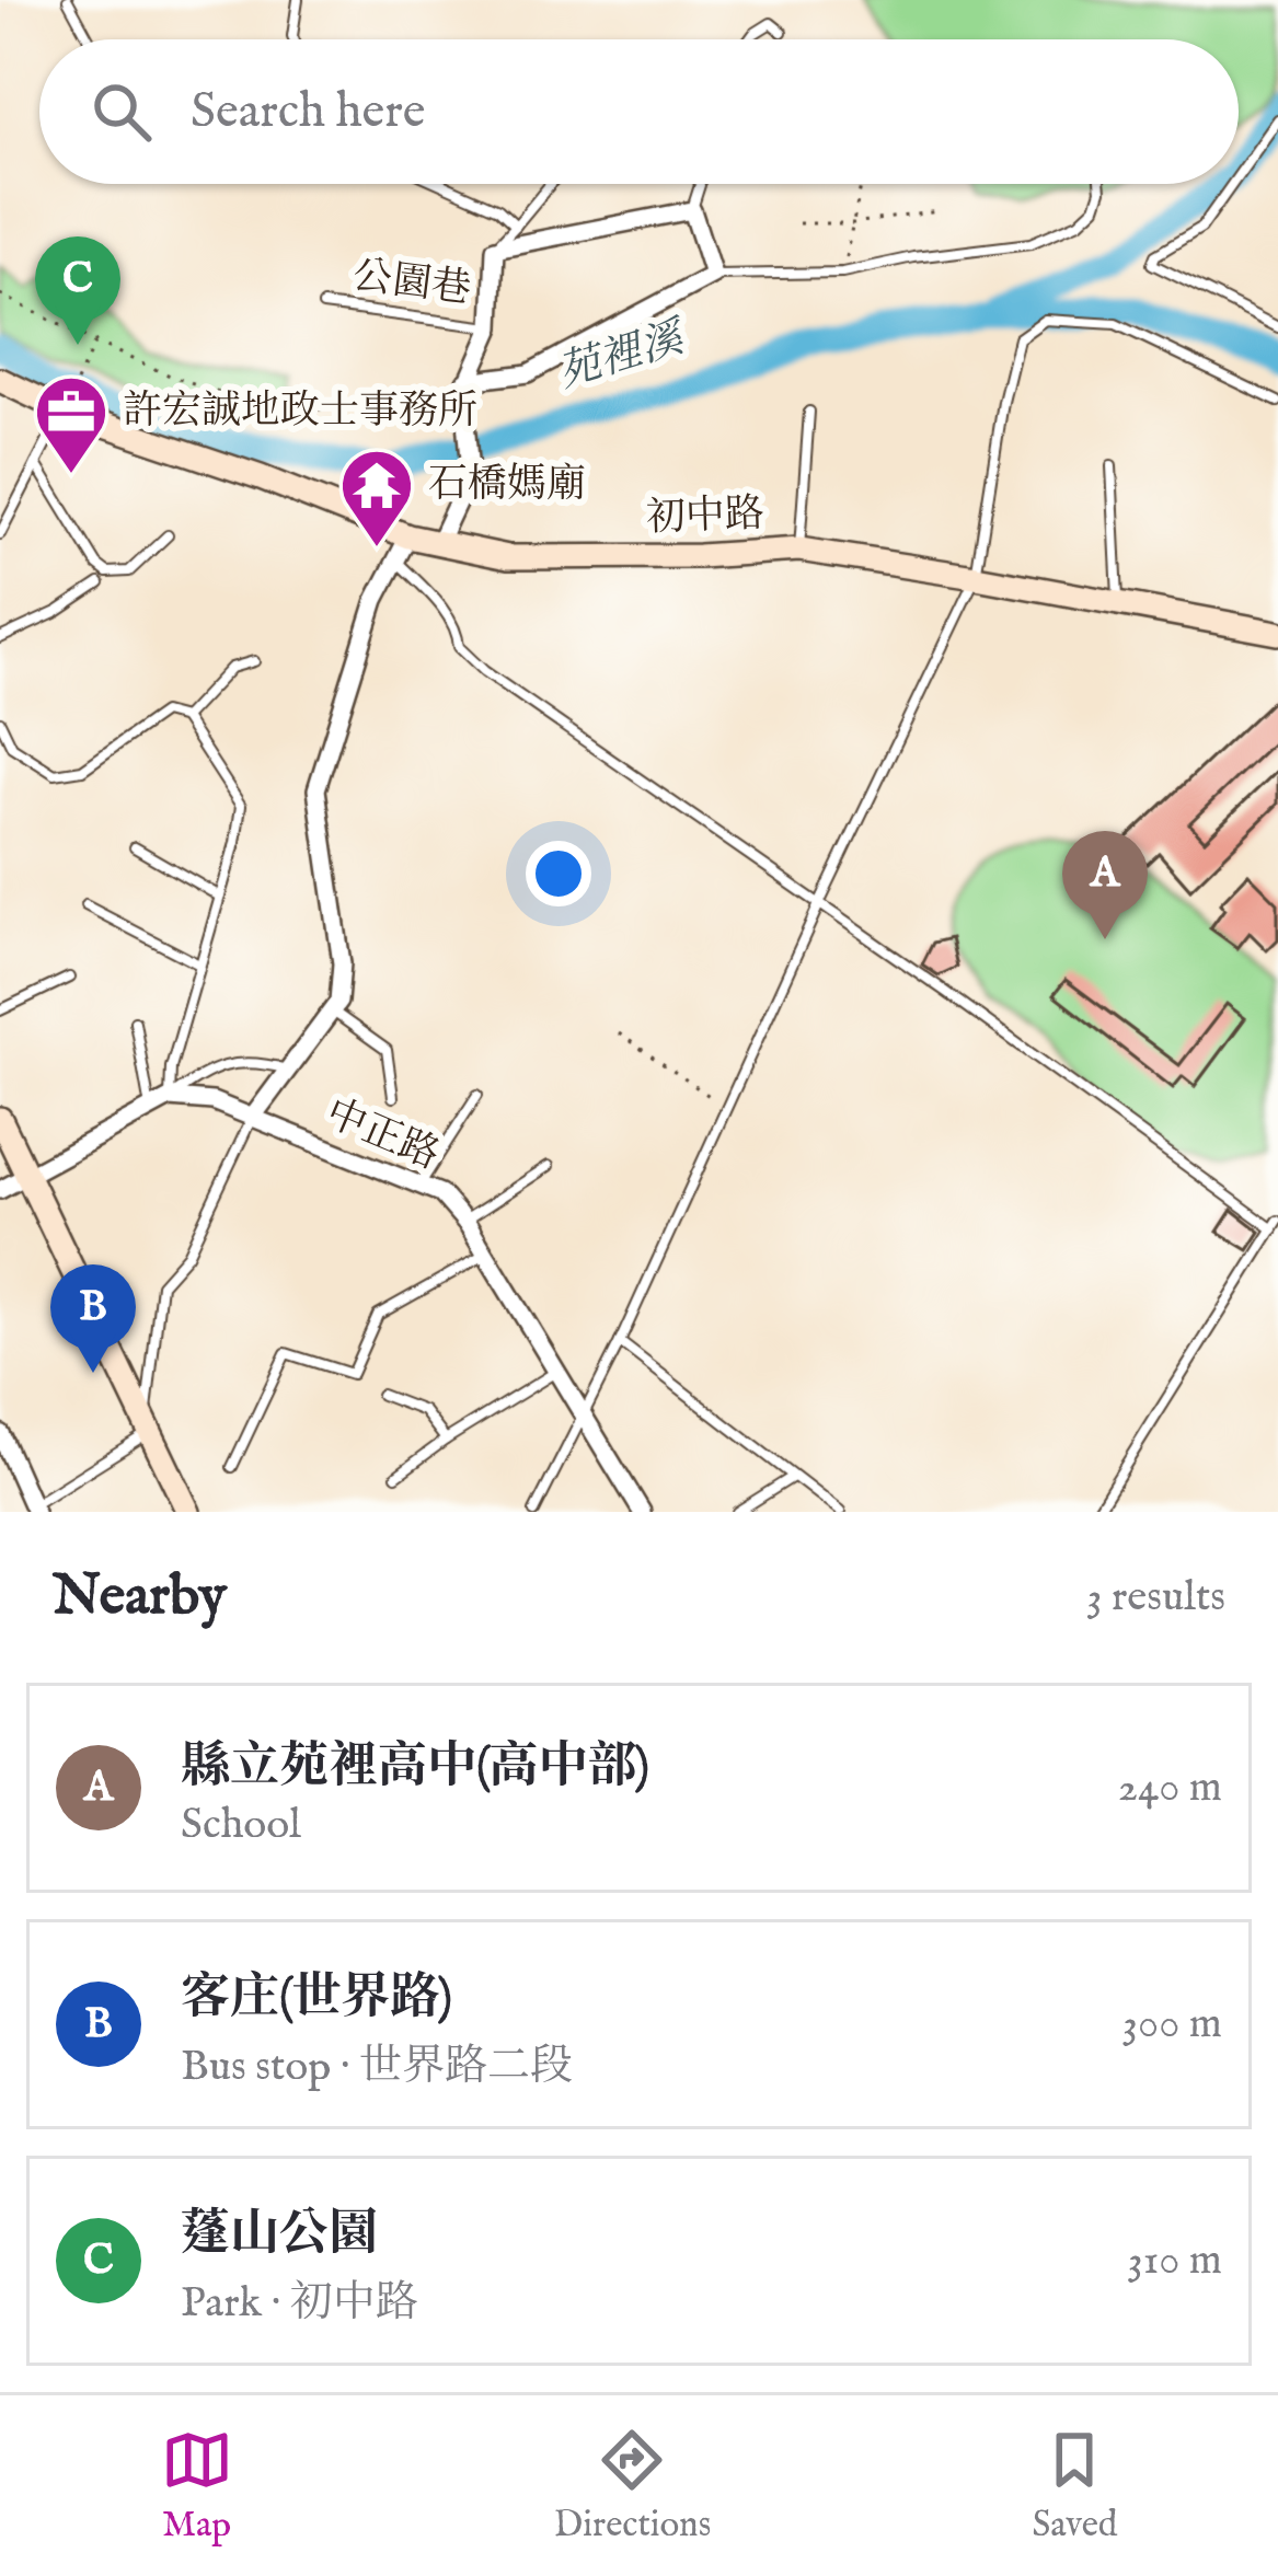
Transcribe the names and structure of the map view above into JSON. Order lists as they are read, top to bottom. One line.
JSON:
{"streets":{"street":["公園巷","初中路","中正路"]},"water":["苑裡溪"],"places":{"office":["許宏誠地政士事務所"],"temple":["石橋媽廟"]},"page":{"search":"Search here","pins":["C","A","B"],"heading":["Nearby","3 results"],"list":[{"mark":"A","name":"縣立苑裡高中(高中部)","note":"School","value":"240 m"},{"mark":"B","name":"客庄(世界路)","note":"Bus stop · 世界路二段","value":"300 m"},{"mark":"C","name":"蓬山公園","note":"Park · 初中路","value":"310 m"}],"nav":["Map","Directions","Saved"]}}
